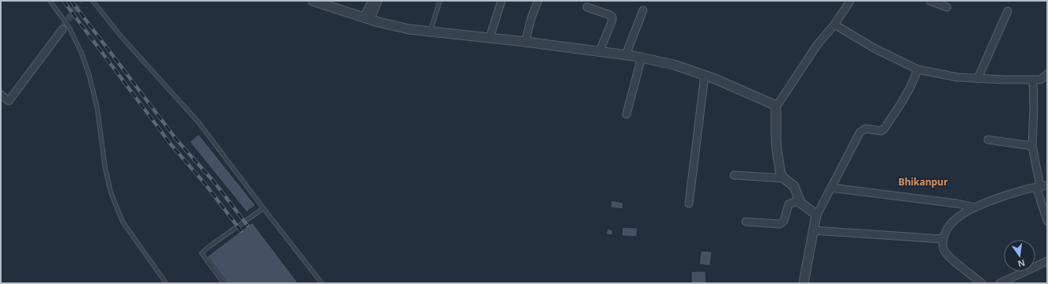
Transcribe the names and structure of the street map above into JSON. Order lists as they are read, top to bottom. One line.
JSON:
{"districts":["Bhikanpur"],"north":"bottom"}
